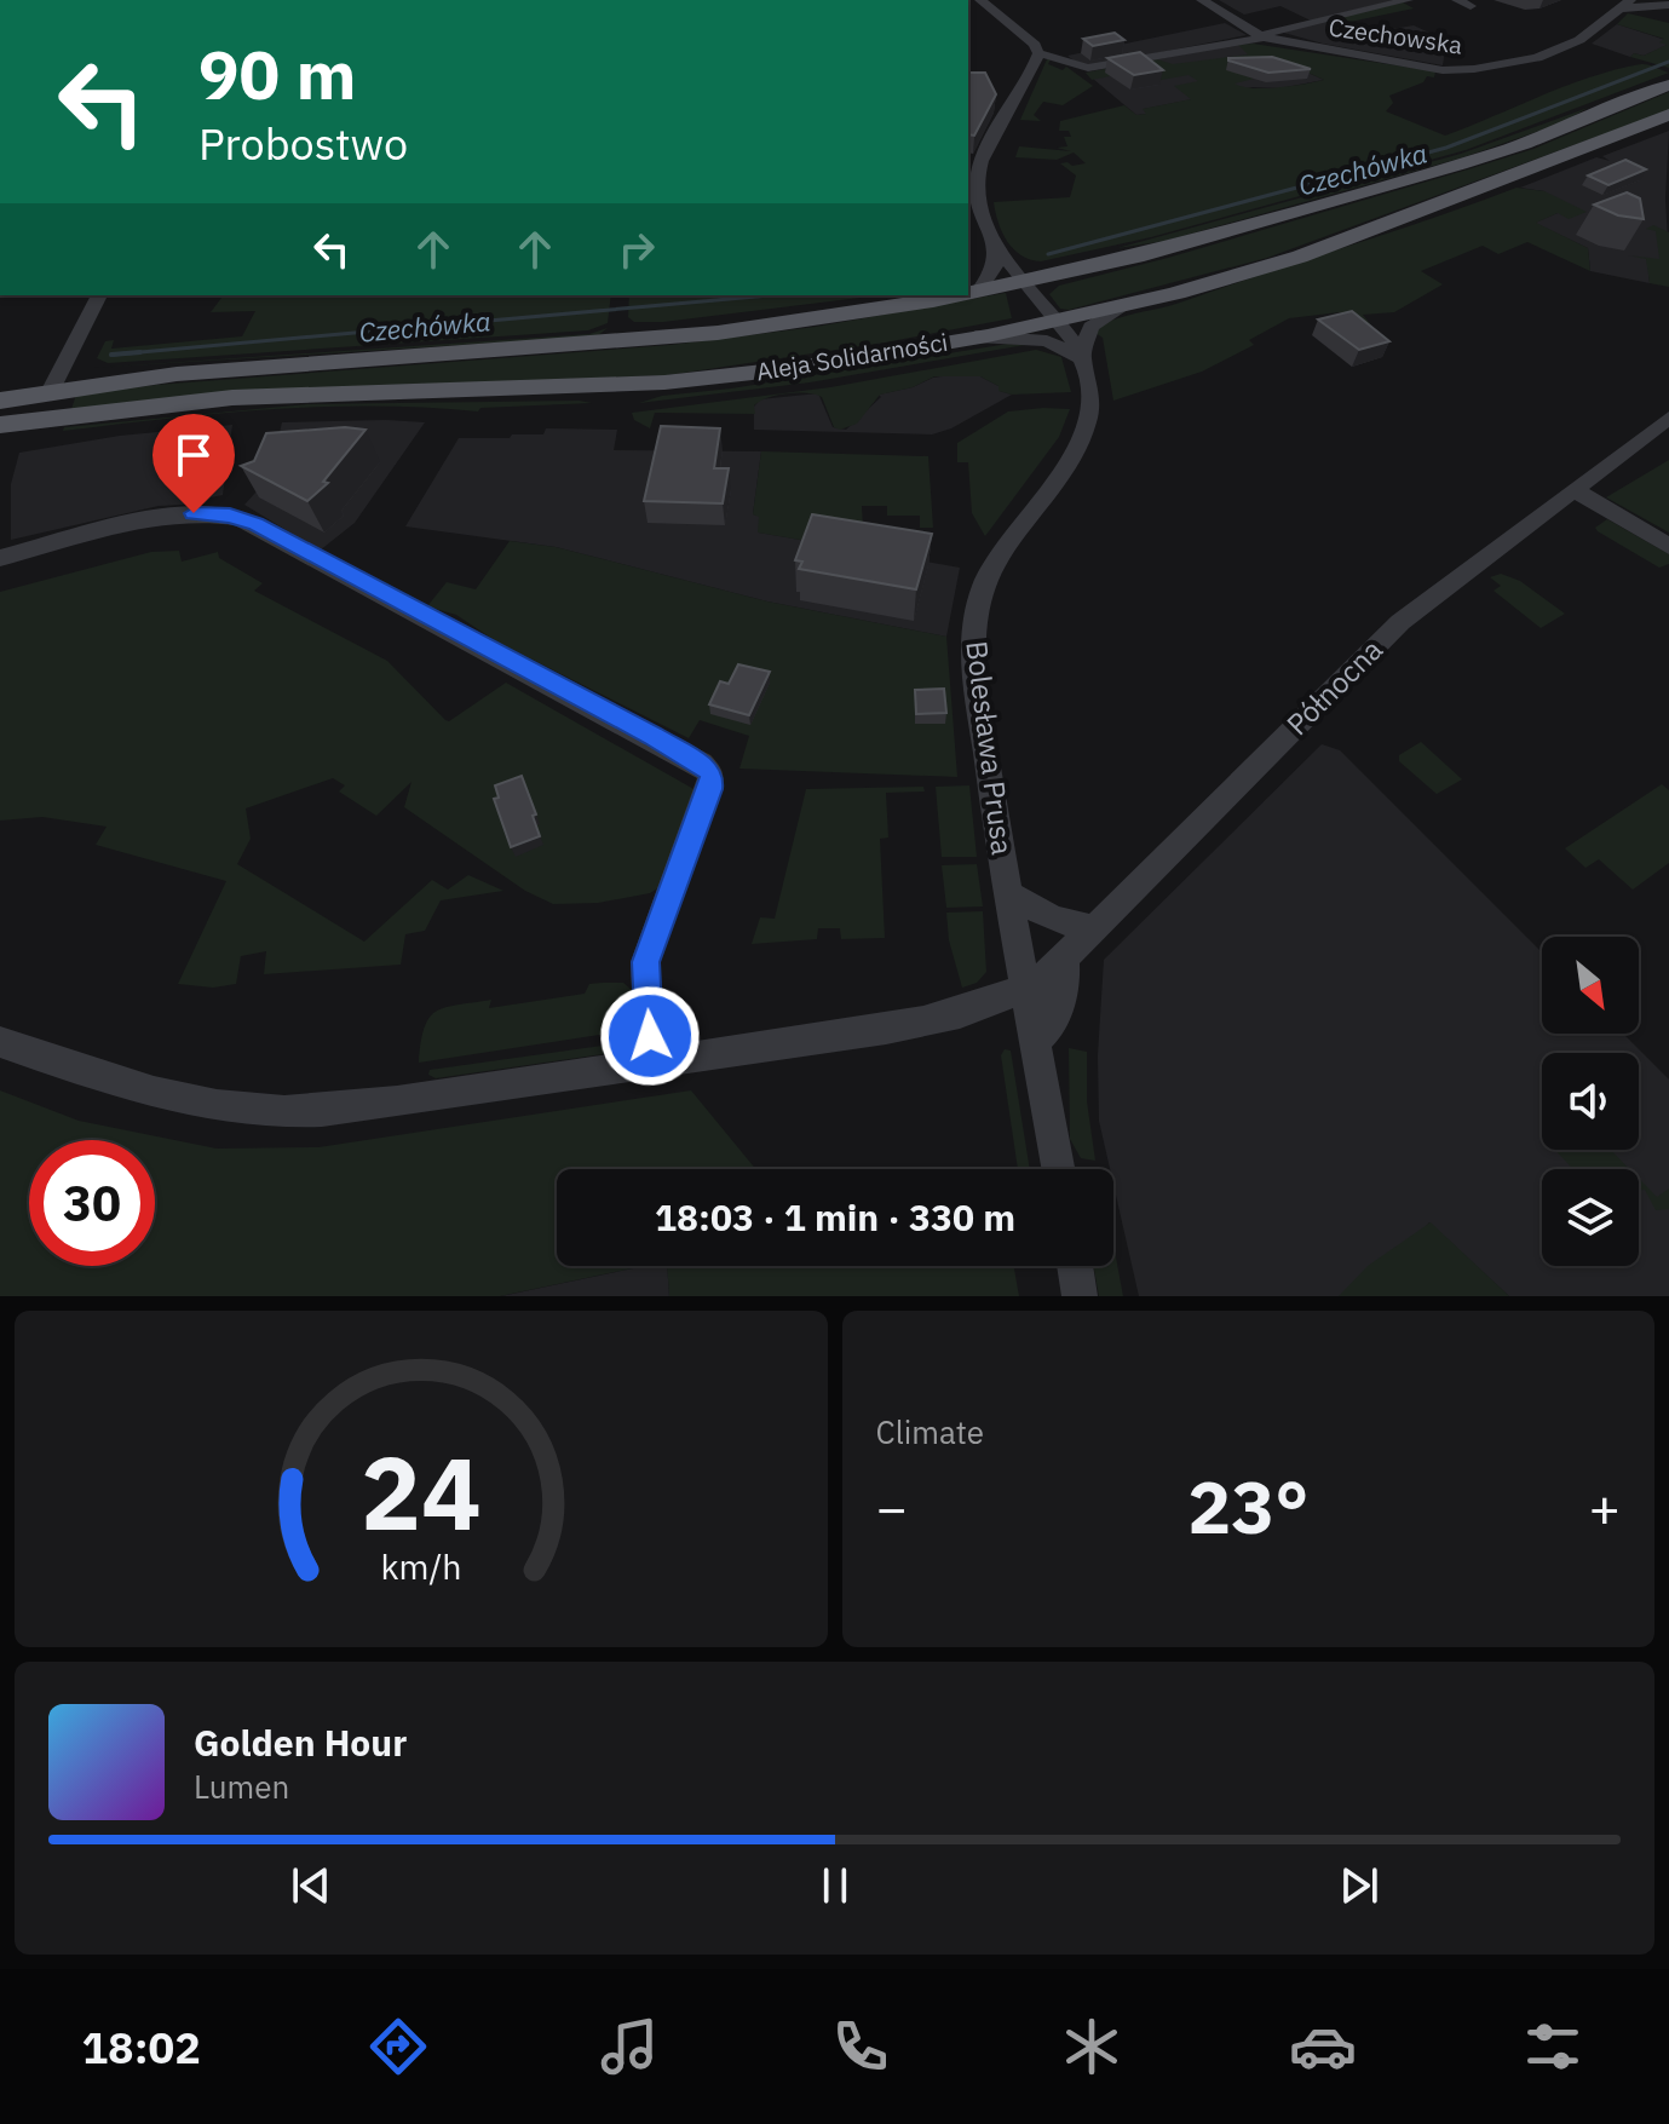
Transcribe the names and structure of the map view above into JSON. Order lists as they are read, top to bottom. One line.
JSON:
{"streets":{"main road":["Aleja Solidarności"],"street":["Czechowska","Północna","Bolesława Prusa"]},"crossings":[["Aleja Solidarności","Bolesława Prusa"],["Północna","Bolesława Prusa"]],"water":["Czechówka"],"north":"bottom right","page":{"turn":["90 m","Probostwo"],"limit":"30","trip":"18:03 · 1 min · 330 m","tile":"Climate","heat":["−","23°","+"],"song":["Golden Hour","Lumen"],"tabs":"18:02","gauge":["24","km/h"]}}
